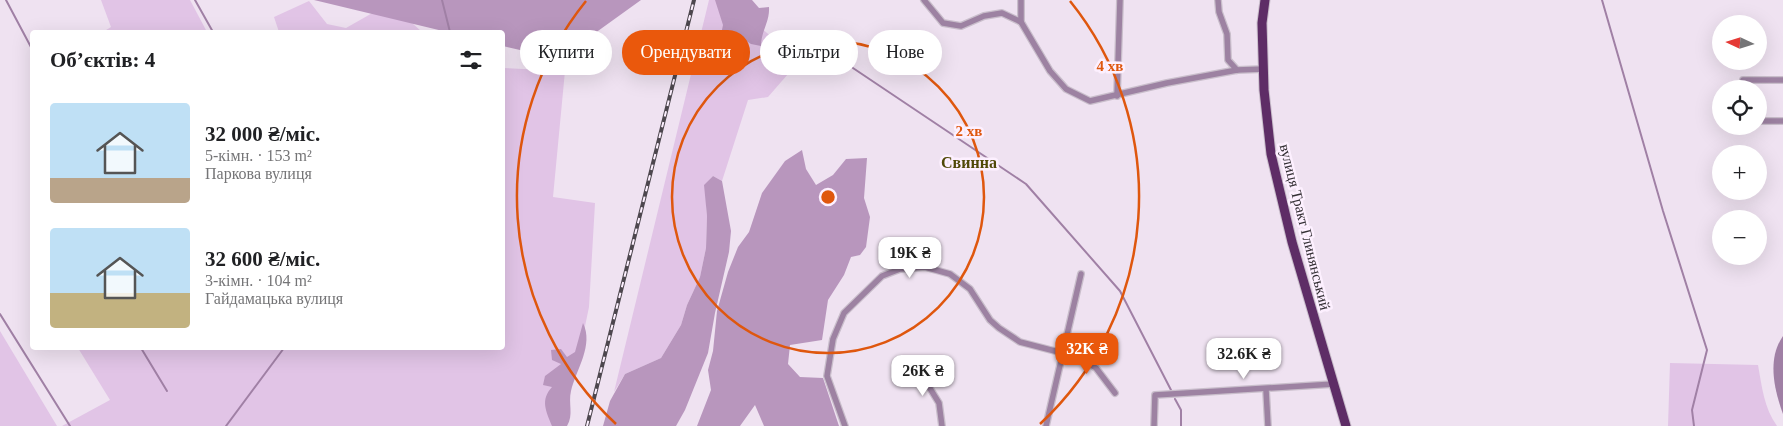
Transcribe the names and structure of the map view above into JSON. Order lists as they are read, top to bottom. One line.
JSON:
{"streets":{"main road":["вулиця Тракт Глинянський"]},"districts":["Свинна"],"north":"left","page":{"map_buttons":["+","−"],"chip":["Купити","Орендувати","Фільтри","Нове"],"heading":"Об’єктів: 4","list":[{"name":"32 000 ₴/міс.","note":"5-кімн. · 153 m² · Паркова вулиця"},{"name":"32 600 ₴/міс.","note":"3-кімн. · 104 m² · Гайдамацька вулиця"}],"price":["19K ₴","32K ₴","32.6K ₴","26K ₴"]},"rings":["4 хв","2 хв"]}
